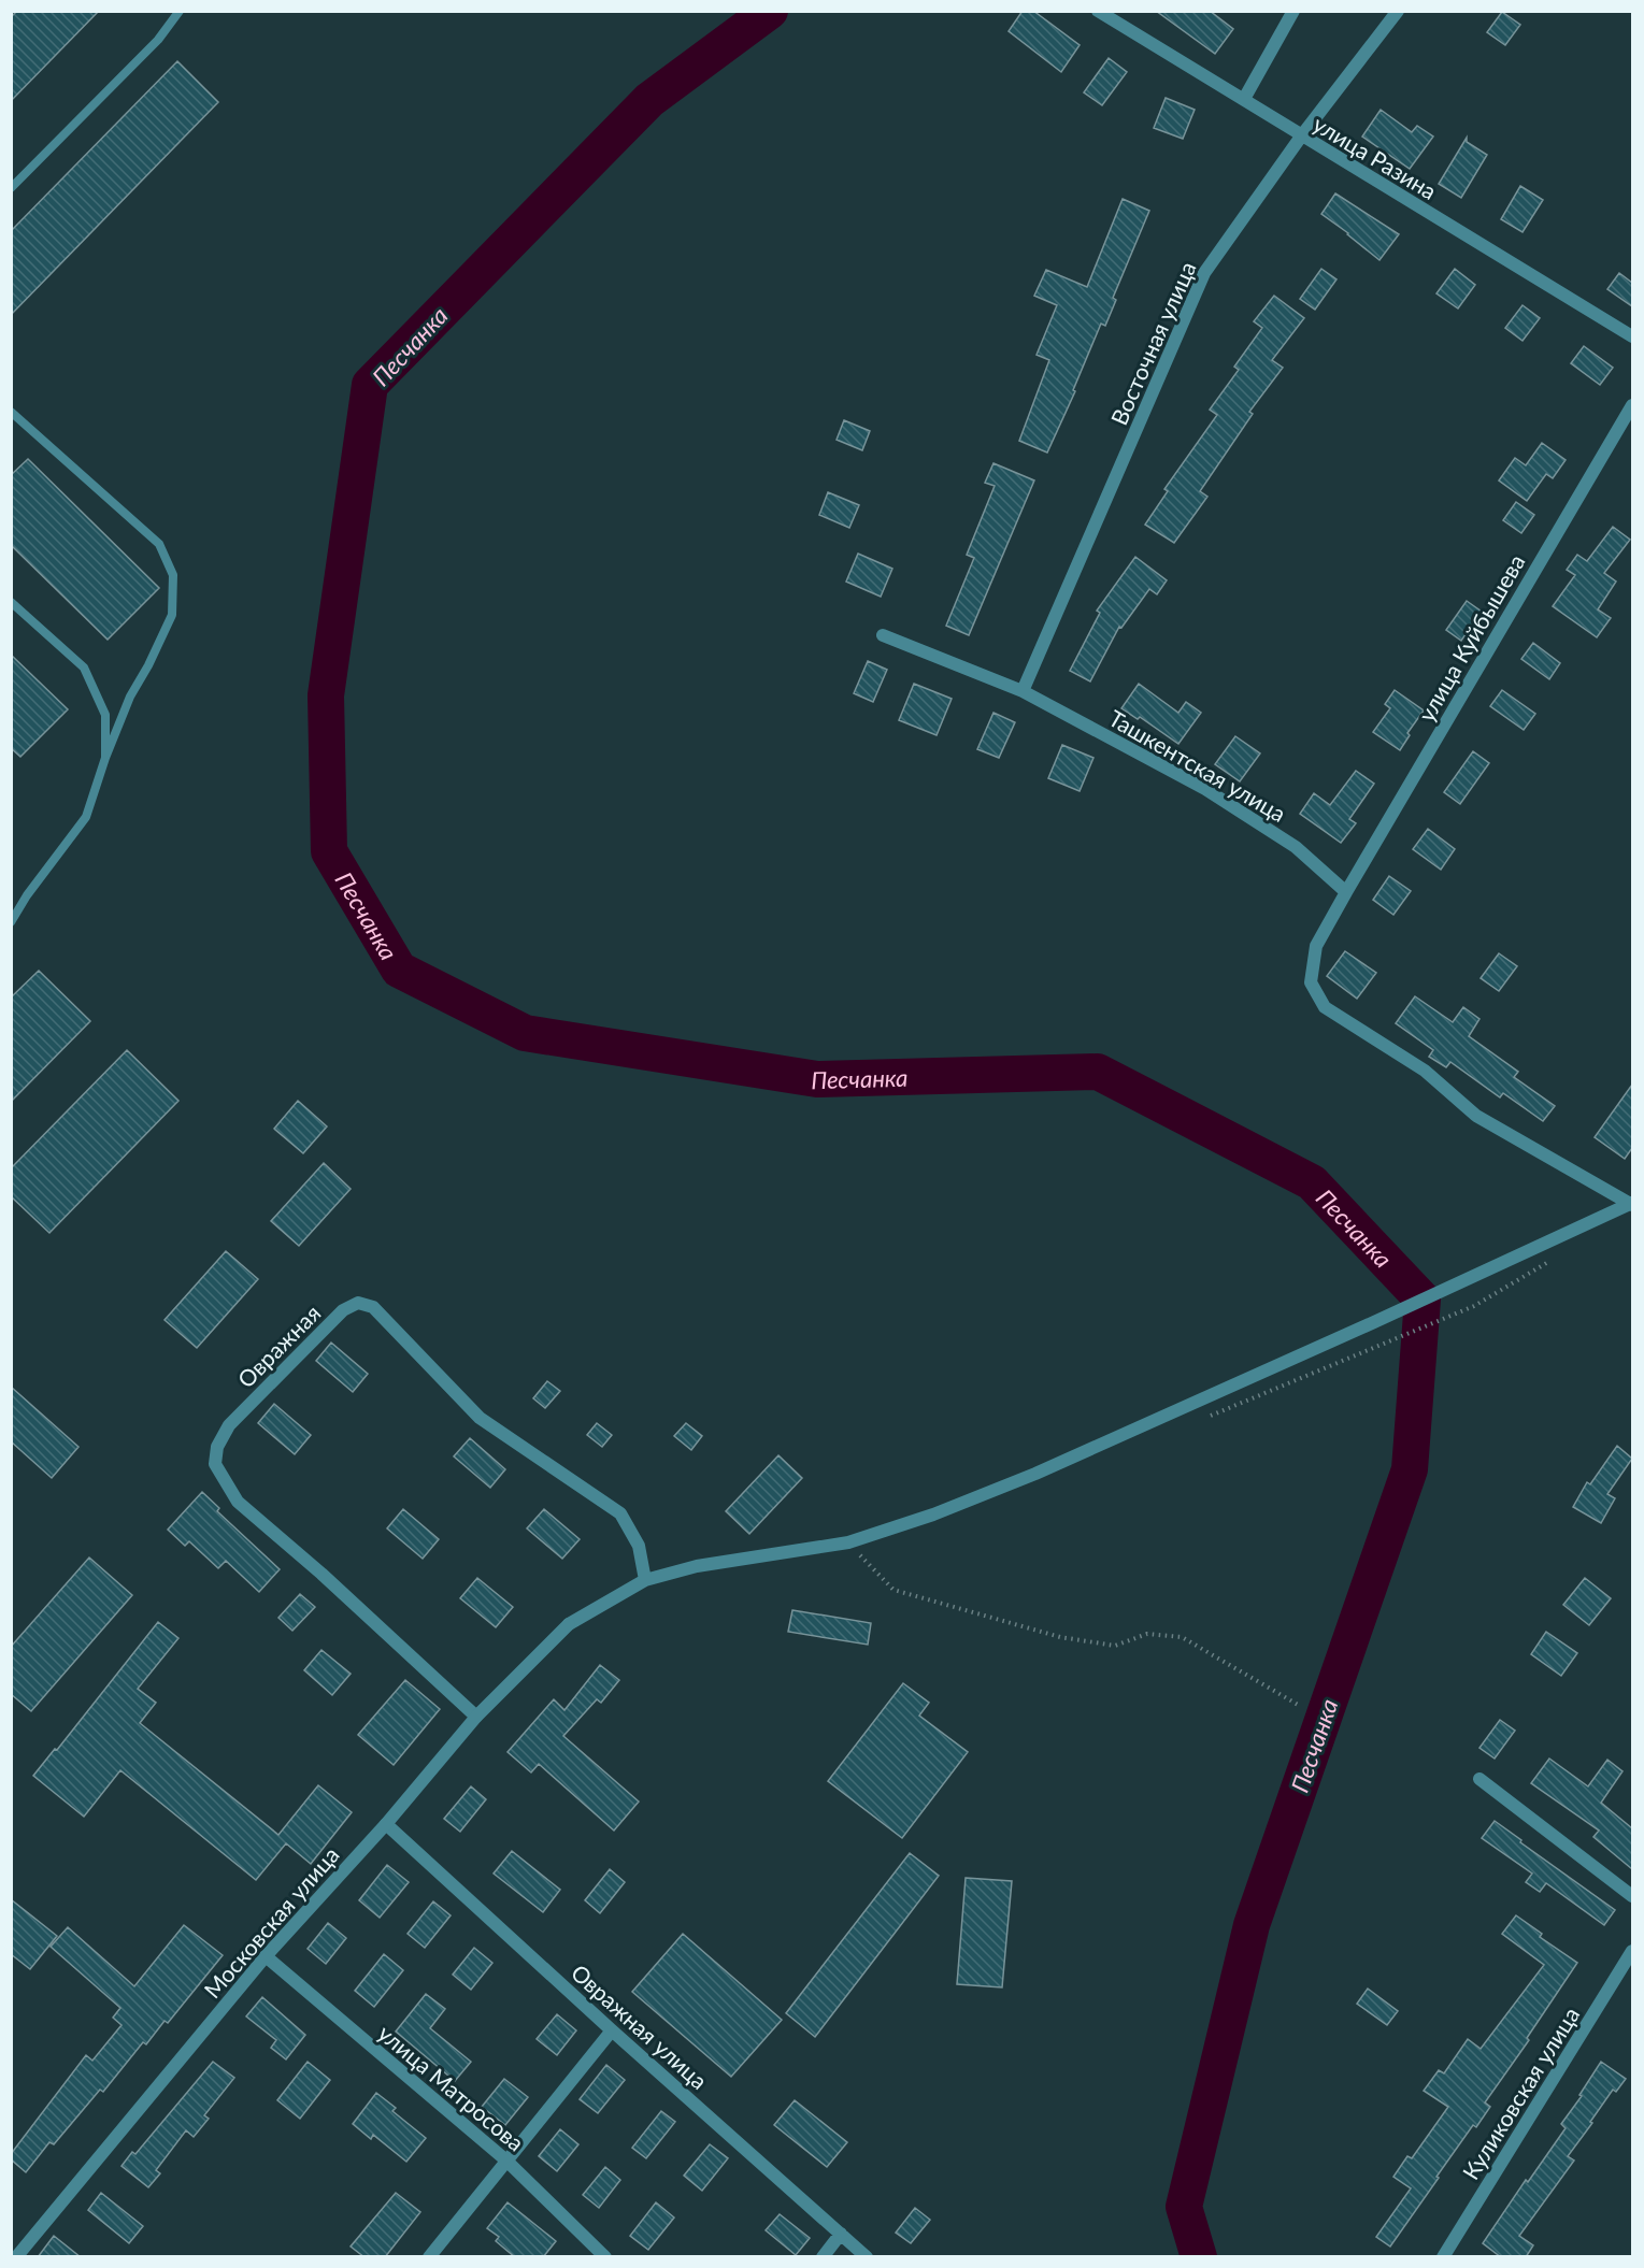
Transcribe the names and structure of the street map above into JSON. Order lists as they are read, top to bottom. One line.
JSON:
{"streets":{"street":["улица Разина","Восточная улица","улица Куйбышева","Ташкентская улица","Овражная","Московская улица","Овражная улица","улица Матросова","Куликовская улица"]},"crossings":[["улица Разина","Восточная улица"],["Восточная улица","Ташкентская улица"],["улица Куйбышева","Ташкентская улица"],["Овражная","Московская улица"],["Московская улица","Овражная улица"],["Московская улица","улица Матросова"]],"water":["Песчанка"]}
